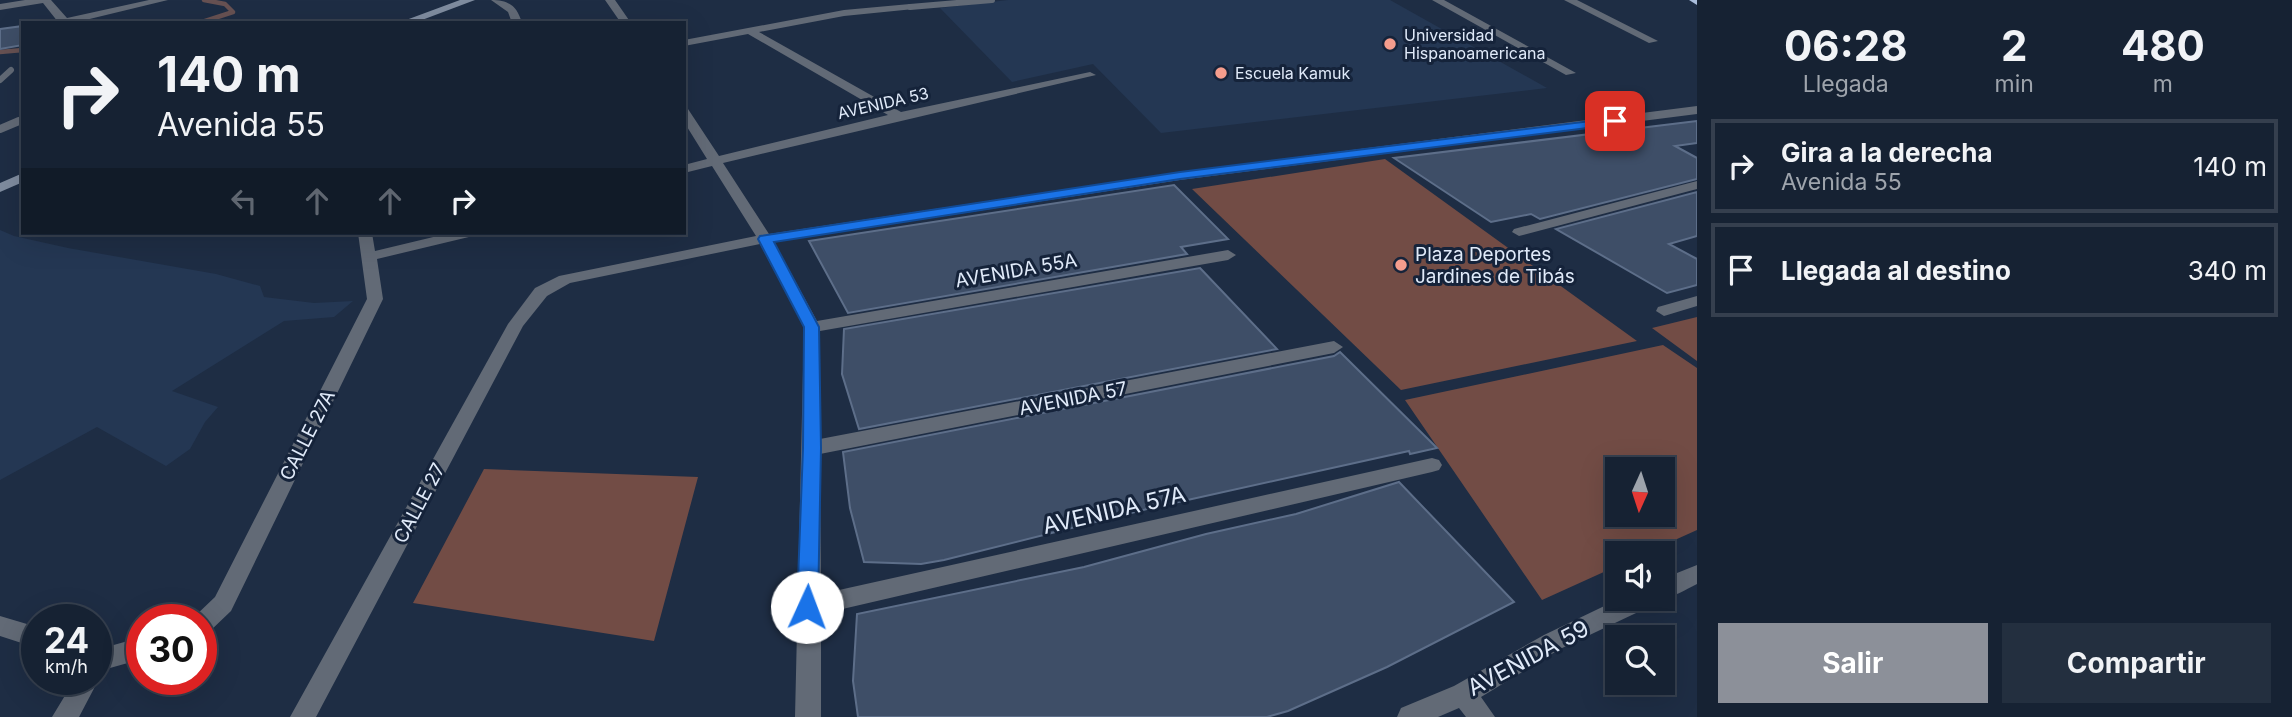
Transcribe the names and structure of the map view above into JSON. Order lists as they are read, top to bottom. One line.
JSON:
{"streets":{"street":["AVENIDA 53","AVENIDA 55A","AVENIDA 57","CALLE 27A","CALLE 27","AVENIDA 57A","AVENIDA 59"]},"places":["Universidad Hispanoamericana","Escuela Kamuk","Plaza Deportes Jardines de Tibás"],"north":"bottom","page":{"eta":["06:28","Llegada","2","min","480","m"],"turn":["140 m","Avenida 55"],"list":[{"name":"Gira a la derecha","note":"Avenida 55","value":"140 m"},{"name":"Llegada al destino","value":"340 m"}],"speed":"24 km/h","limit":"30","buttons":["Salir","Compartir"]}}
